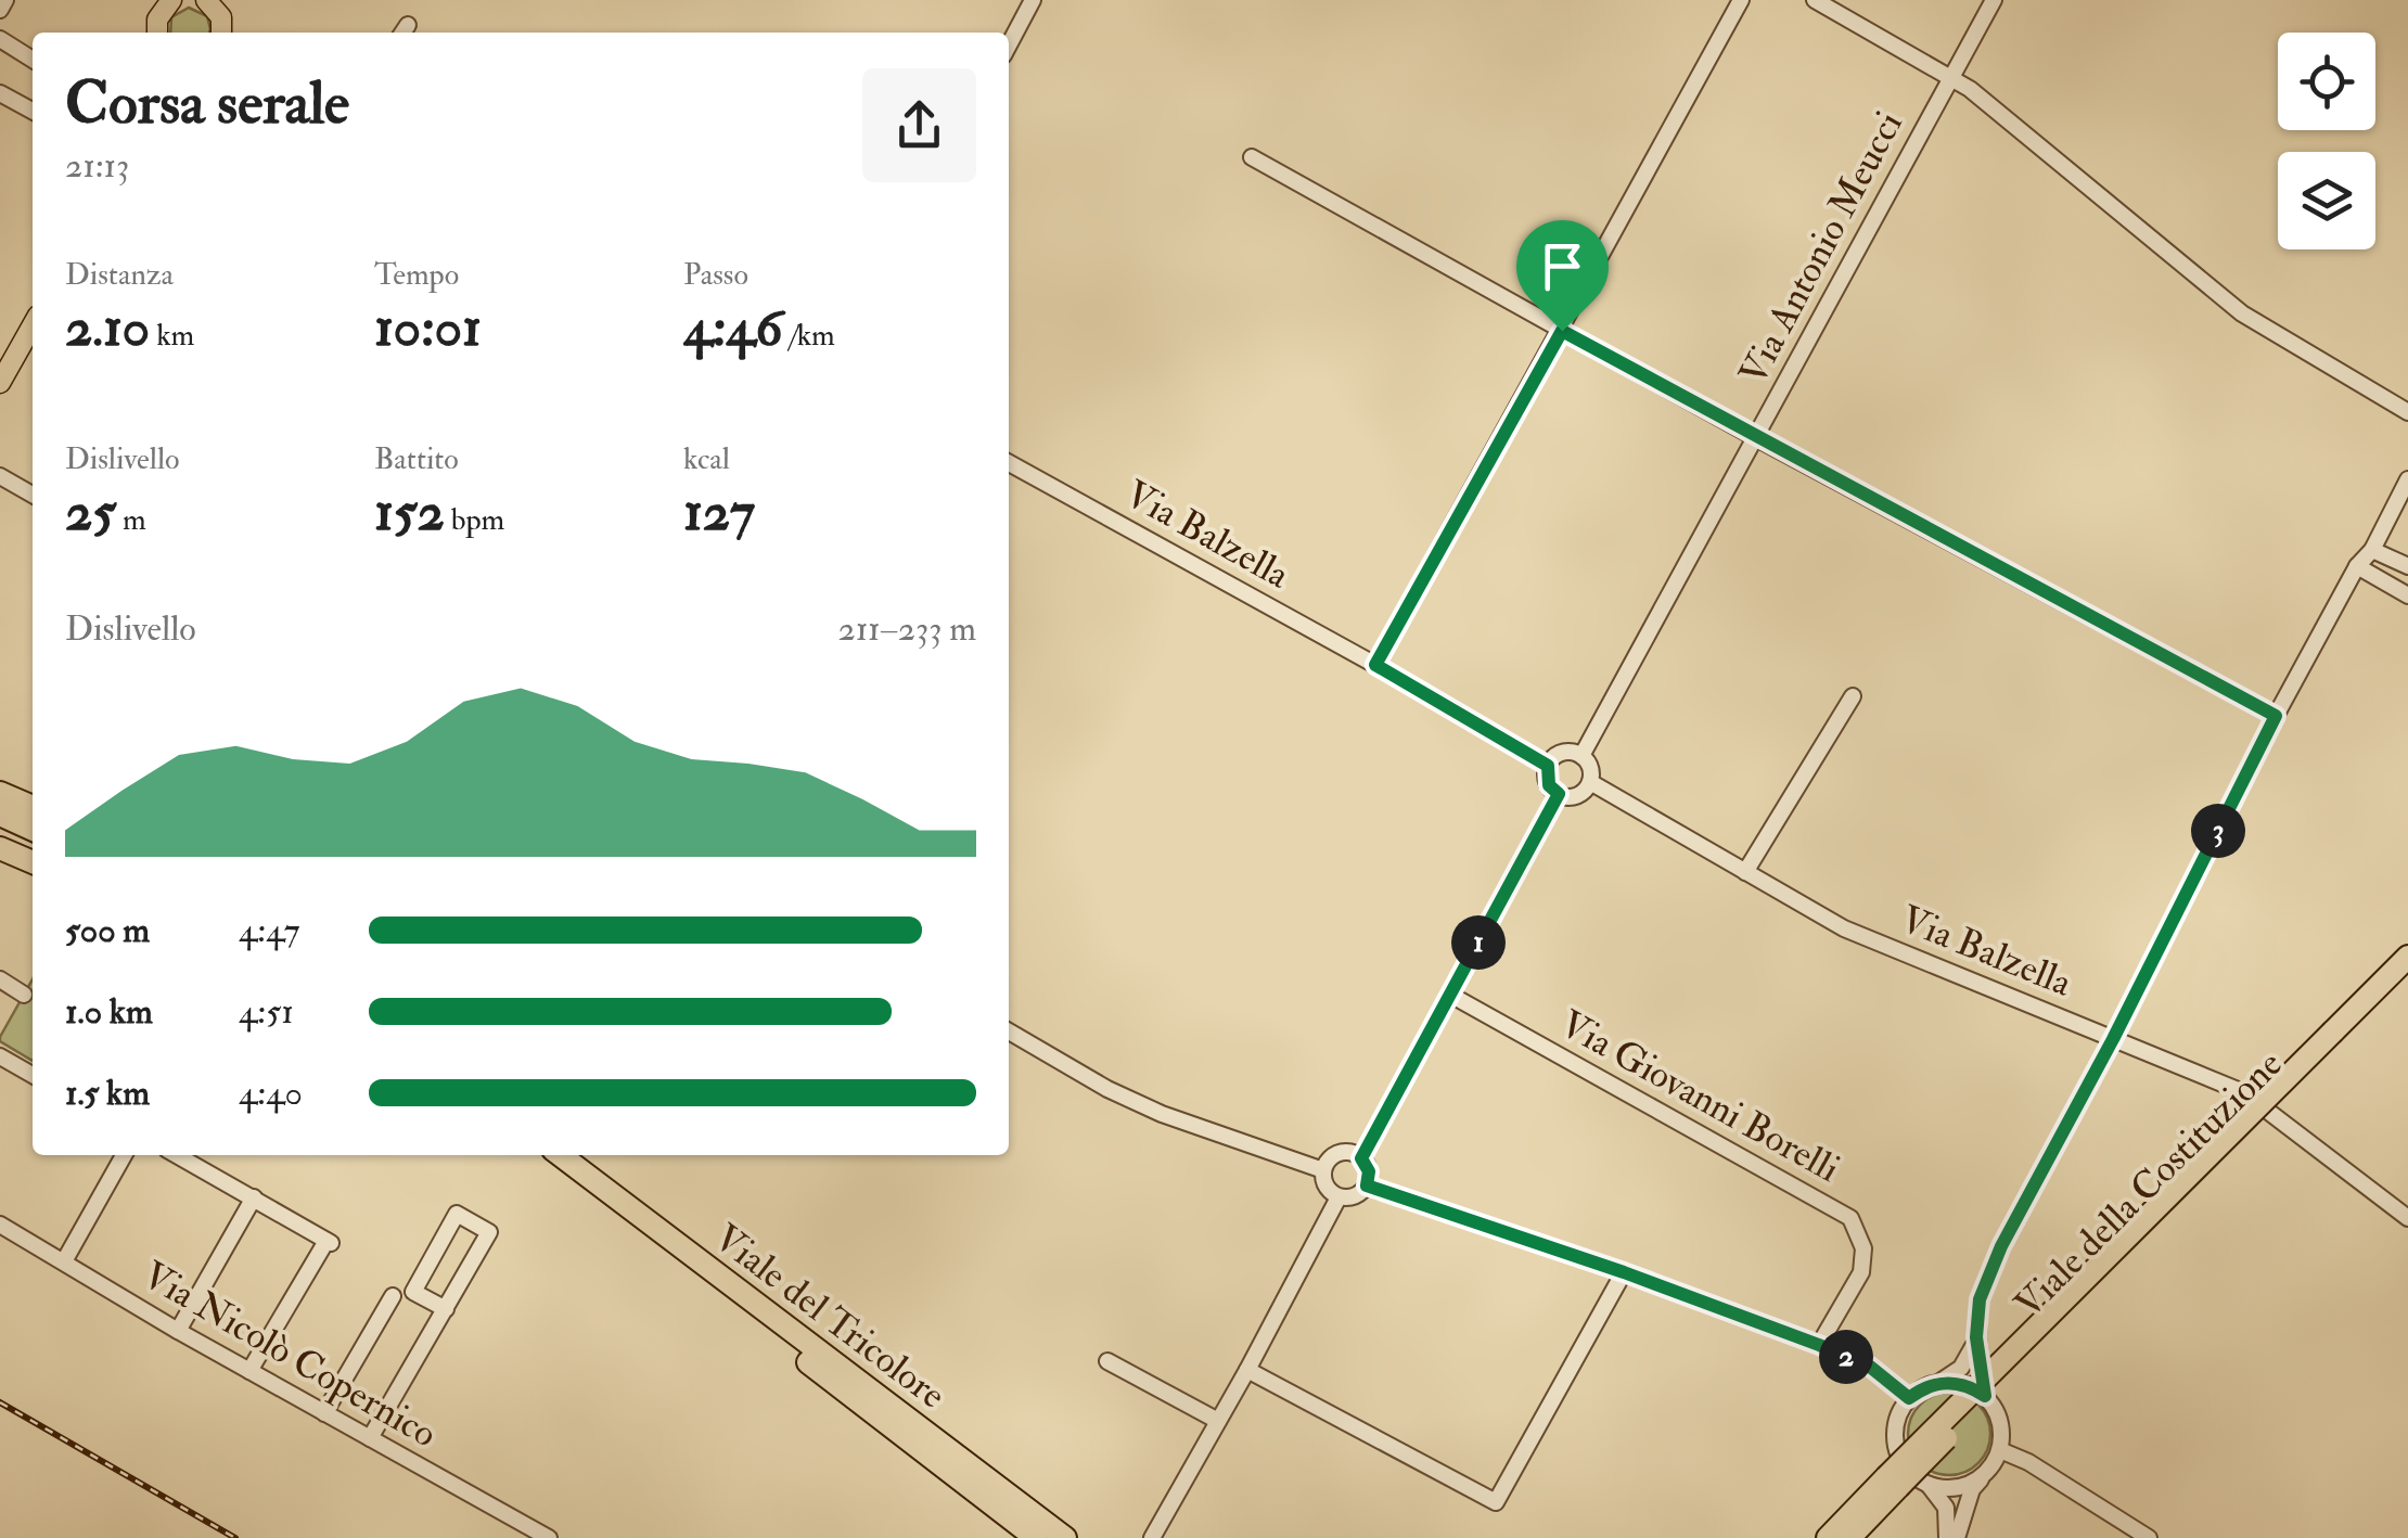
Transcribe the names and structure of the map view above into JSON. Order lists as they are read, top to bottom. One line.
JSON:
{"streets":{"highway":["Viale della Costituzione","Viale del Tricolore"],"street":["Via Antonio Meucci","Via Balzella","Via Giovanni Borelli","Via Nicolò Copernico"]},"crossings":[["Via Antonio Meucci","Via Balzella"]],"page":{"heading":["Corsa serale","21:13"],"stats":[["Distanza","2.10 km"],["Tempo","10:01"],["Passo","4:46 /km"],["Dislivello","25 m"],["Battito","152 bpm"],["kcal","127"]],"chart":["Dislivello","211–233 m"],"pins":["3","1","2"],"list":[{"name":"500 m","note":"4:47"},{"name":"1.0 km","note":"4:51"},{"name":"1.5 km","note":"4:40"}]}}
